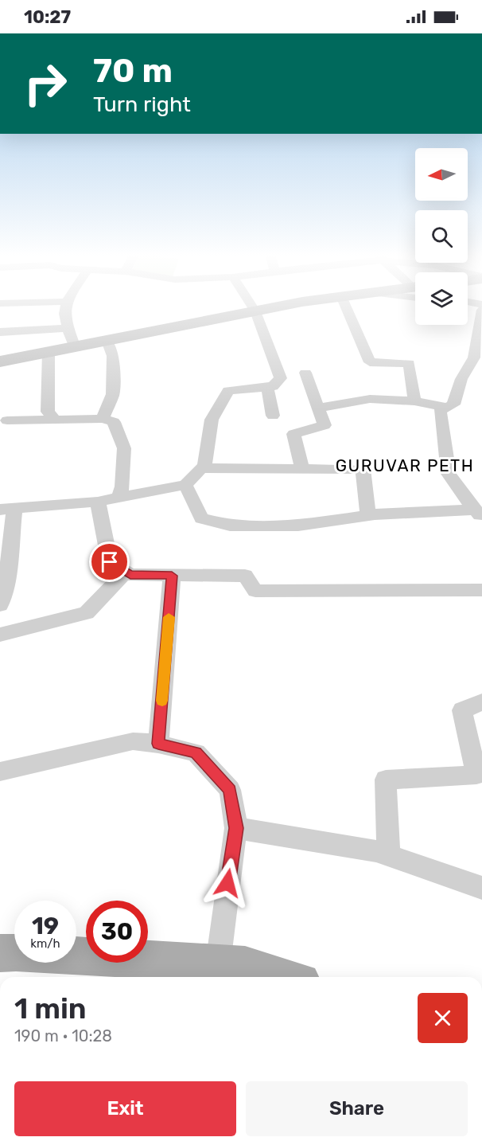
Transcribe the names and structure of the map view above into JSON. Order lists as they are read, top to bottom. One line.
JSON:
{"districts":["GURUVAR PETH"],"north":"left","page":{"status":"10:27","turn":["70 m","Turn right"],"speed":"19 km/h","limit":"30","heading":["1 min","190 m · 10:28"],"buttons":["Exit","Share"]}}
